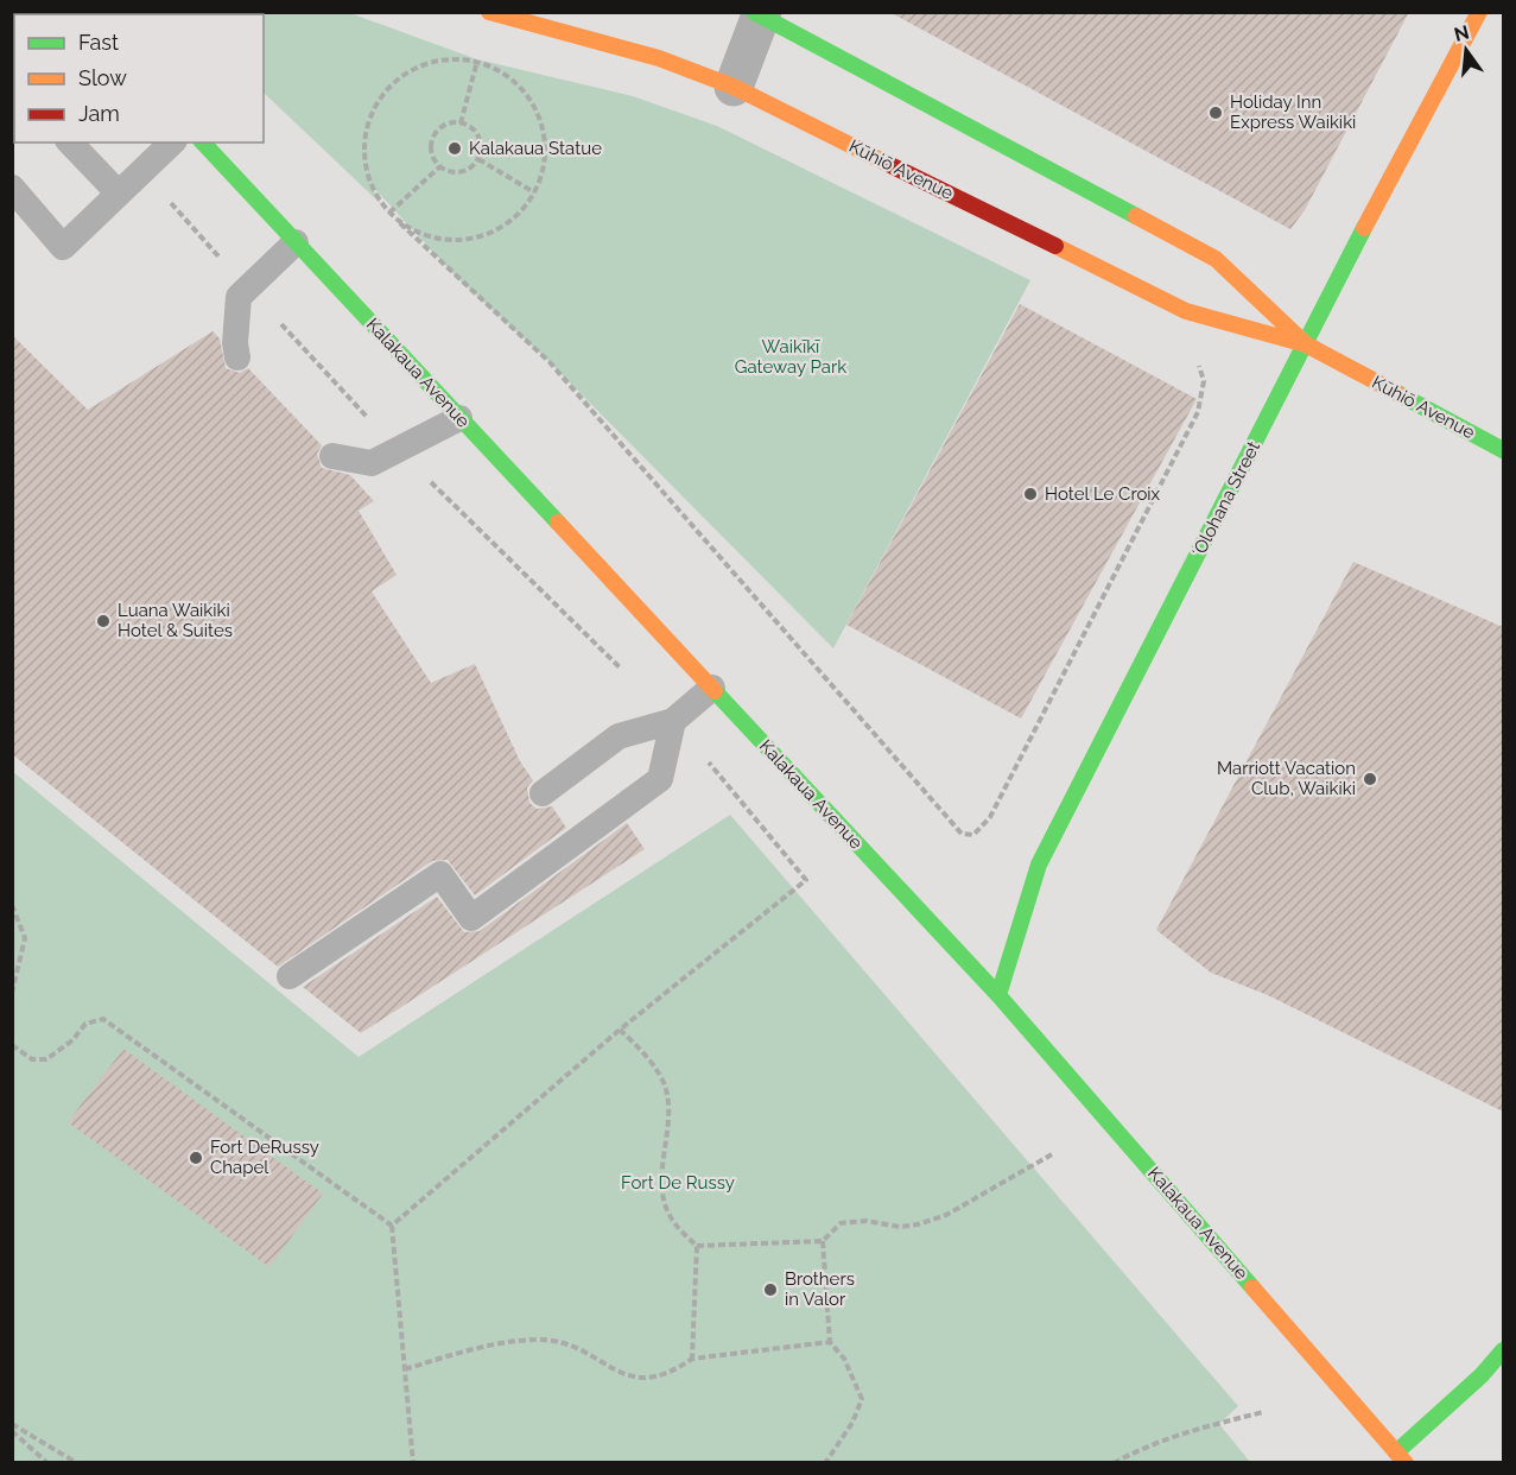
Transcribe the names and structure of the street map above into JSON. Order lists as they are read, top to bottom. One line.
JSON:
{"streets":{"street":["Kūhiō Avenue","Kalakaua Avenue","ʻOlohana Street"]},"crossings":[["Kūhiō Avenue","ʻOlohana Street"],["Kalakaua Avenue","ʻOlohana Street"]],"parks":["Waikīkī Gateway Park","Fort De Russy"],"places":["Holiday Inn Express Waikiki","Kalakaua Statue","Hotel Le Croix","Luana Waikiki Hotel & Suites","Marriott Vacation Club, Waikiki","Fort DeRussy Chapel","Brothers in Valor"],"legend":["Fast","Slow","Jam"],"north":"top"}
